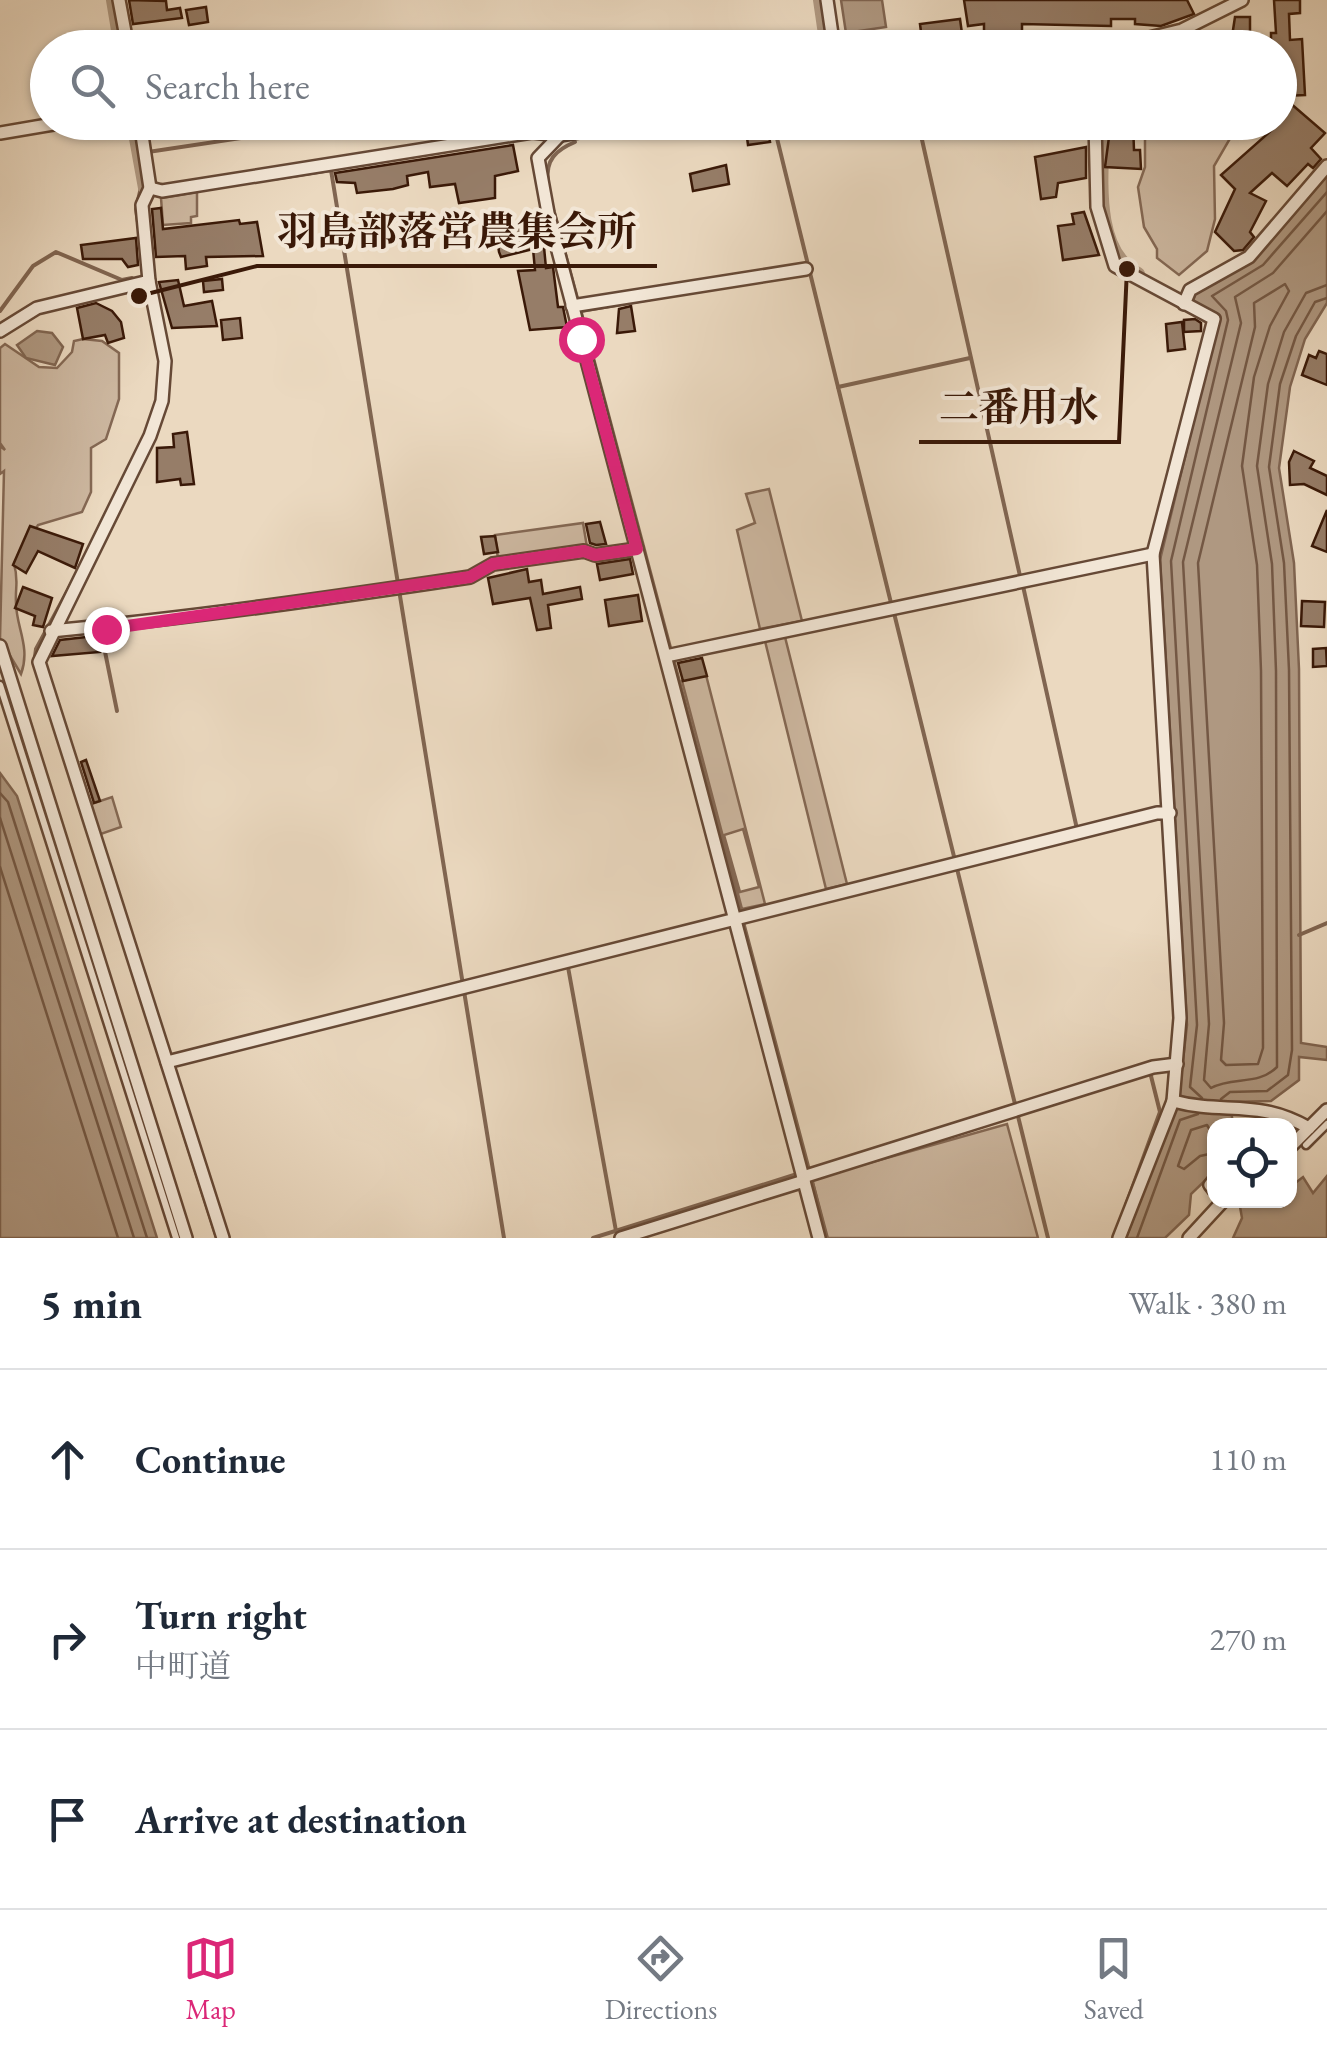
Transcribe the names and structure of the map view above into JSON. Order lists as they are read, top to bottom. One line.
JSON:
{"places":["二番用水","羽島部落営農集会所"],"page":{"search":"Search here","heading":["5 min","Walk · 380 m"],"list":[["Continue","110 m"],["Turn right","中町道","270 m"],"Arrive at destination"],"nav":["Map","Directions","Saved"]}}
